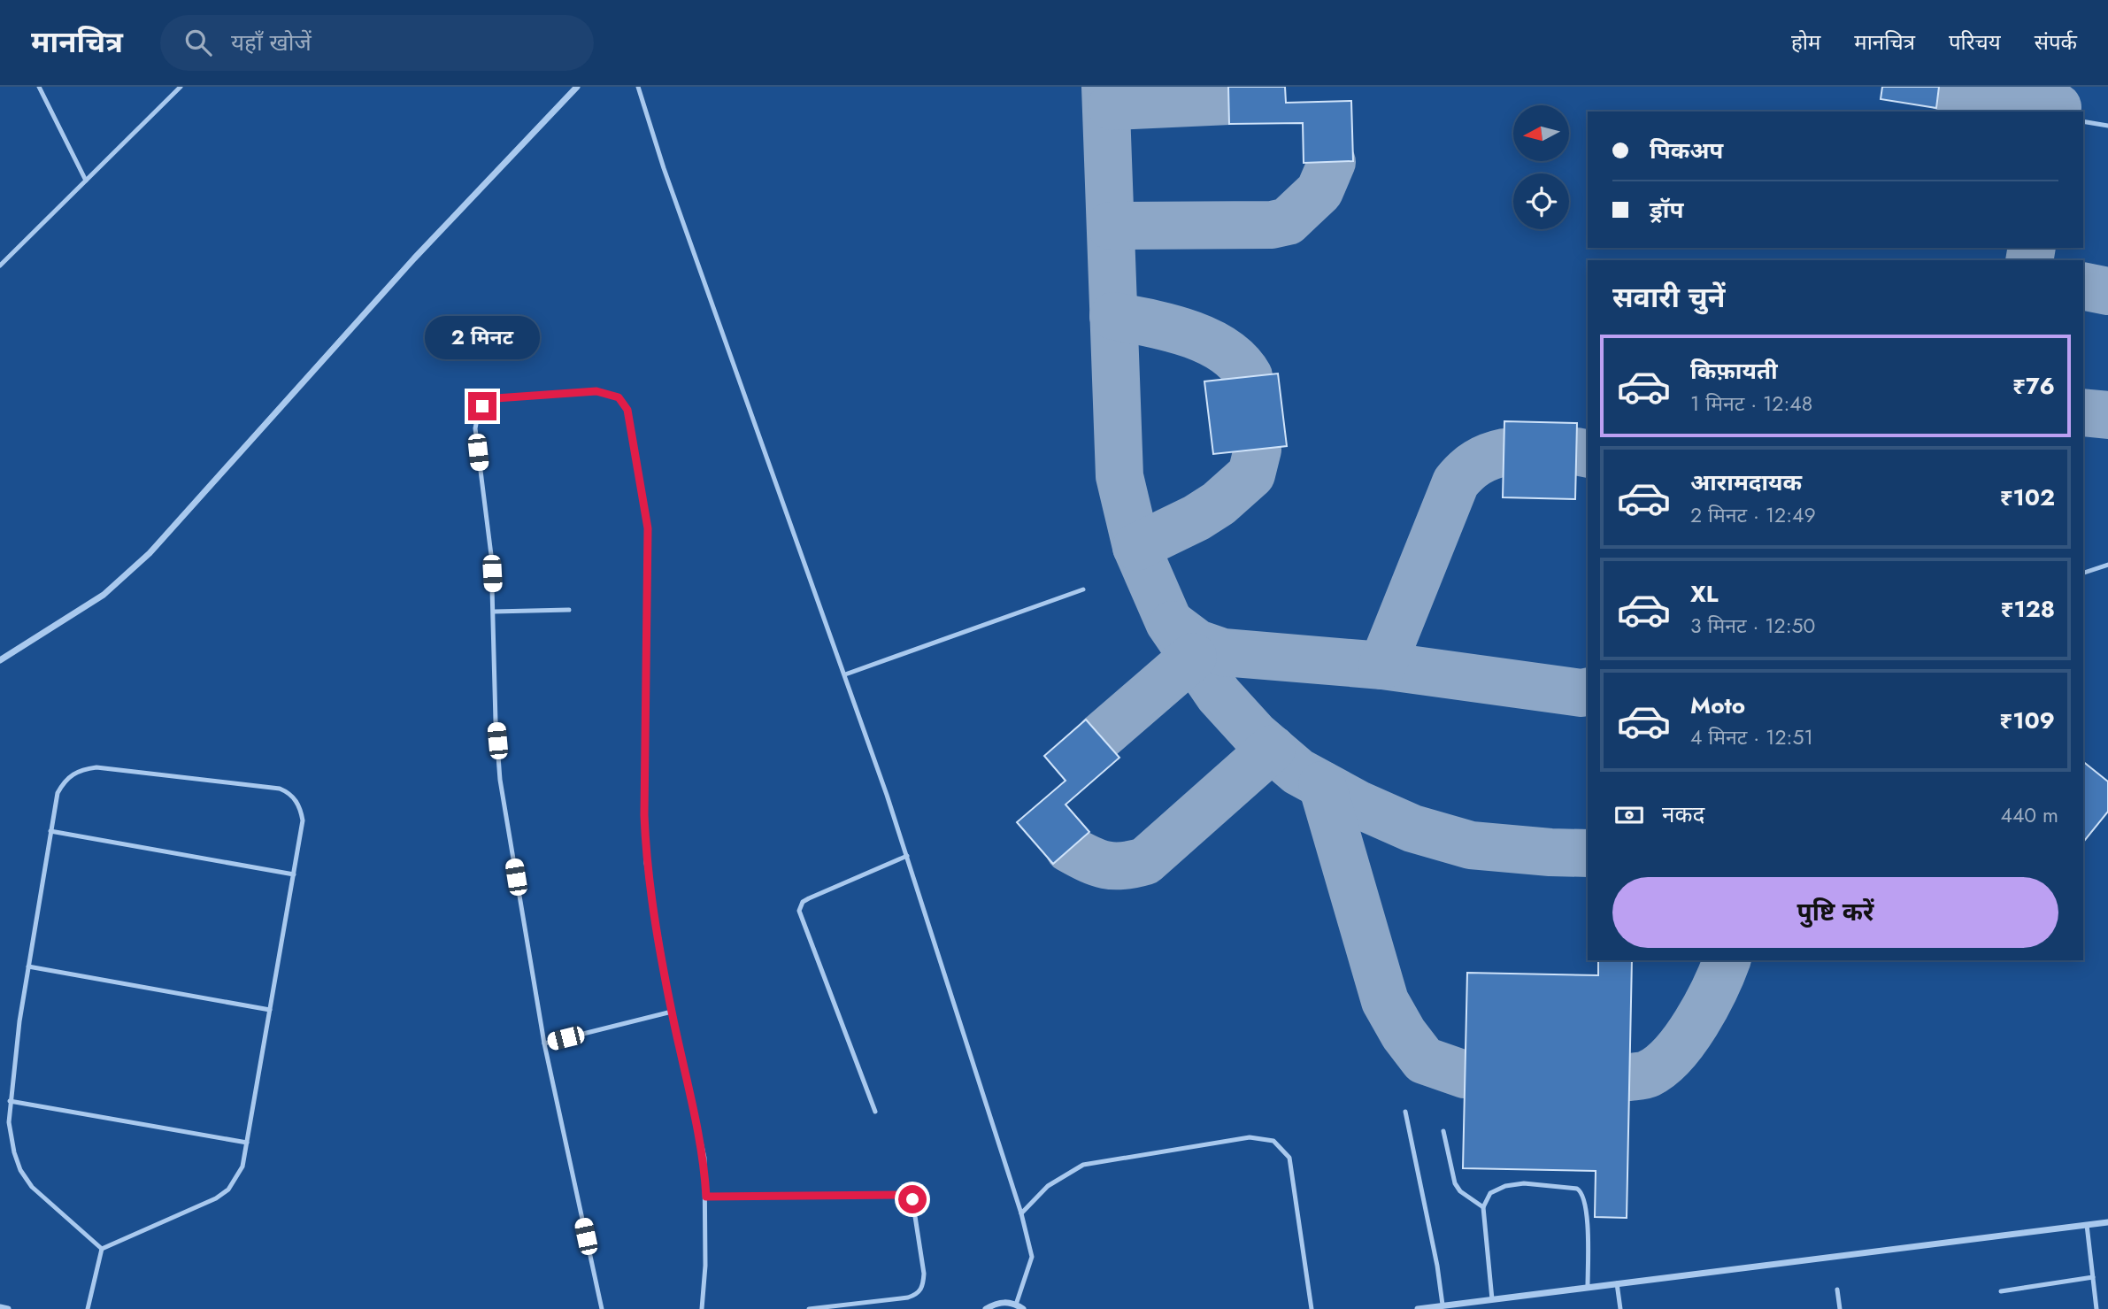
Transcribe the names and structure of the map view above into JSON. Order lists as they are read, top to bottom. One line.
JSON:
{"north":"left","page":{"header":"मानचित्र","search":"यहाँ खोजें","nav":["होम","मानचित्र","परिचय","संपर्क"],"banner":["पिकअप","ड्रॉप"],"heading":"सवारी चुनें","bubble":"2 मिनट","list":[{"name":"किफ़ायती","note":"1 मिनट · 12:48","value":"₹76"},{"name":"आरामदायक","note":"2 मिनट · 12:49","value":"₹102"},{"name":"XL","note":"3 मिनट · 12:50","value":"₹128"},{"name":"Moto","note":"4 मिनट · 12:51","value":"₹109"}],"pay":["नकद","440 m"],"buttons":"पुष्टि करें"}}
